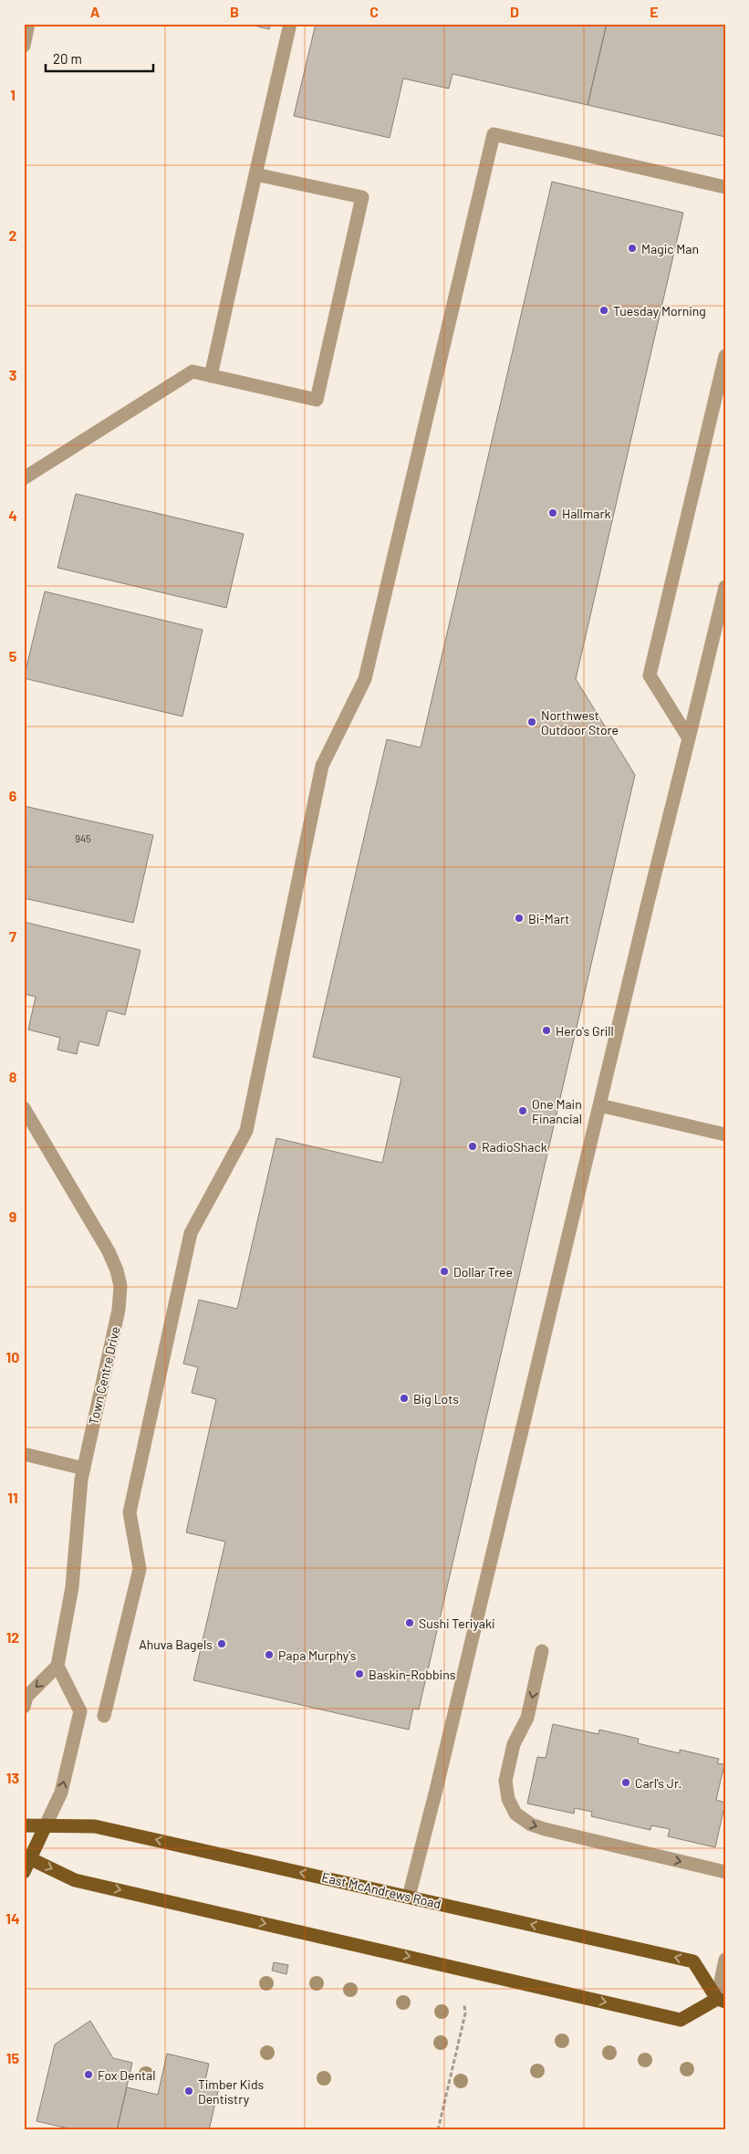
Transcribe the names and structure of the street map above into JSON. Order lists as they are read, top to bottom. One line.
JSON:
{"streets":{"main road":["East McAndrews Road"],"street":["Town Centre Drive"]},"places":["Magic Man","Tuesday Morning","Hallmark","Northwest Outdoor Store","Bi-Mart","Hero's Grill","One Main Financial","RadioShack","Dollar Tree","Big Lots","Sushi Teriyaki","Ahuva Bagels","Papa Murphy's","Baskin-Robbins","Carl's Jr.","Fox Dental","Timber Kids Dentistry"],"house_numbers":["945"],"scale_bar":"20 m","grid":{"columns":["A","B","C","D","E"],"rows":["1","2","3","4","5","6","7","8","9","10","11","12","13","14","15"]}}
